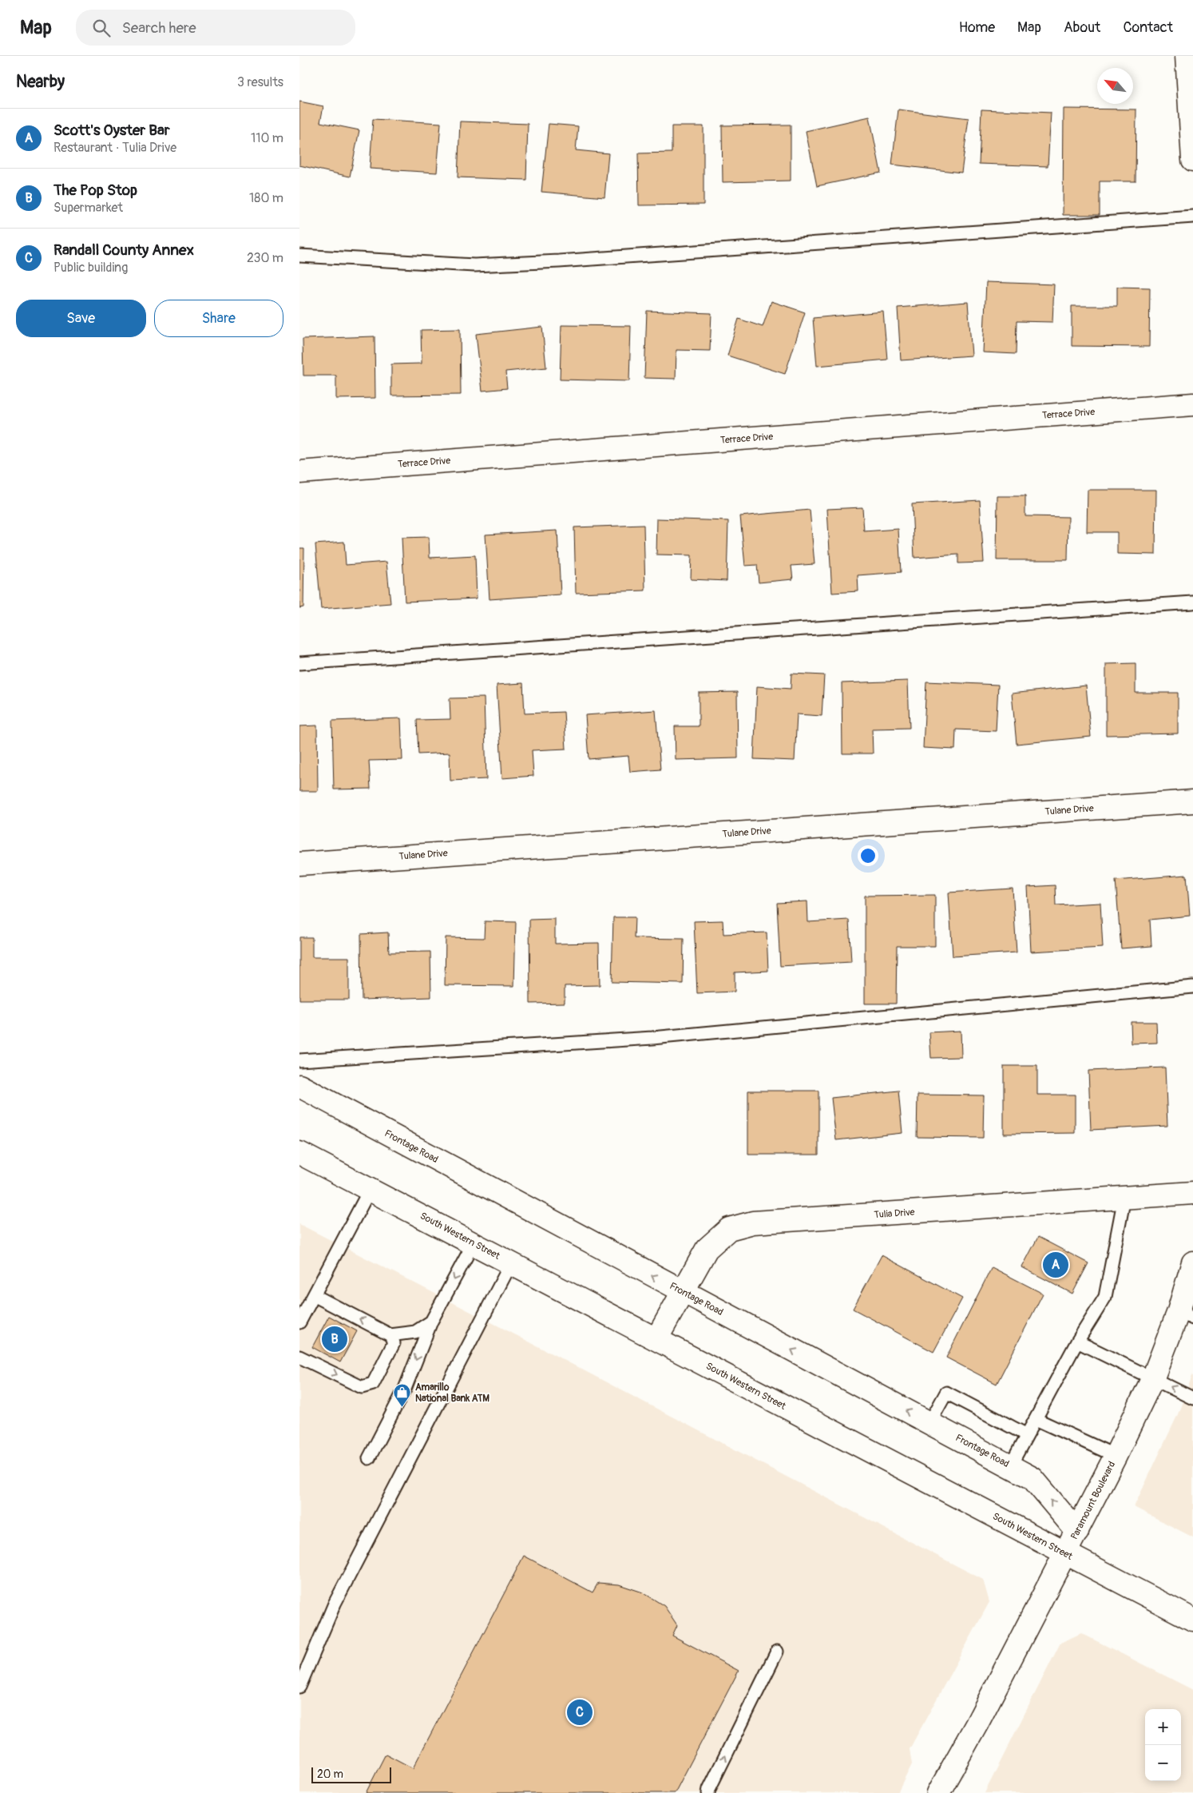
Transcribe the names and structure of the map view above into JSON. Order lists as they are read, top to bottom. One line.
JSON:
{"streets":{"street":["Terrace Drive","Tulane Drive","Frontage Road","Tulia Drive","South Western Street","Paramount Boulevard"]},"crossings":[["Frontage Road","Tulia Drive"],["Frontage Road","Paramount Boulevard"],["Tulia Drive","South Western Street"],["South Western Street","Paramount Boulevard"]],"one_way":["Frontage Road"],"places":{"shop":["Amarillo National Bank ATM"]},"scale_bar":"20 m","north":"top left","page":{"header":"Map","search":"Search here","nav":["Home","Map","About","Contact"],"heading":["Nearby","3 results"],"list":[{"mark":"A","name":"Scott's Oyster Bar","note":"Restaurant · Tulia Drive","value":"110 m"},{"mark":"B","name":"The Pop Stop","note":"Supermarket","value":"180 m"},{"mark":"C","name":"Randall County Annex","note":"Public building","value":"230 m"}],"buttons":["Save","Share"],"pins":["A","B","C"],"map_buttons":["+","−"],"scale":"20 m"}}
